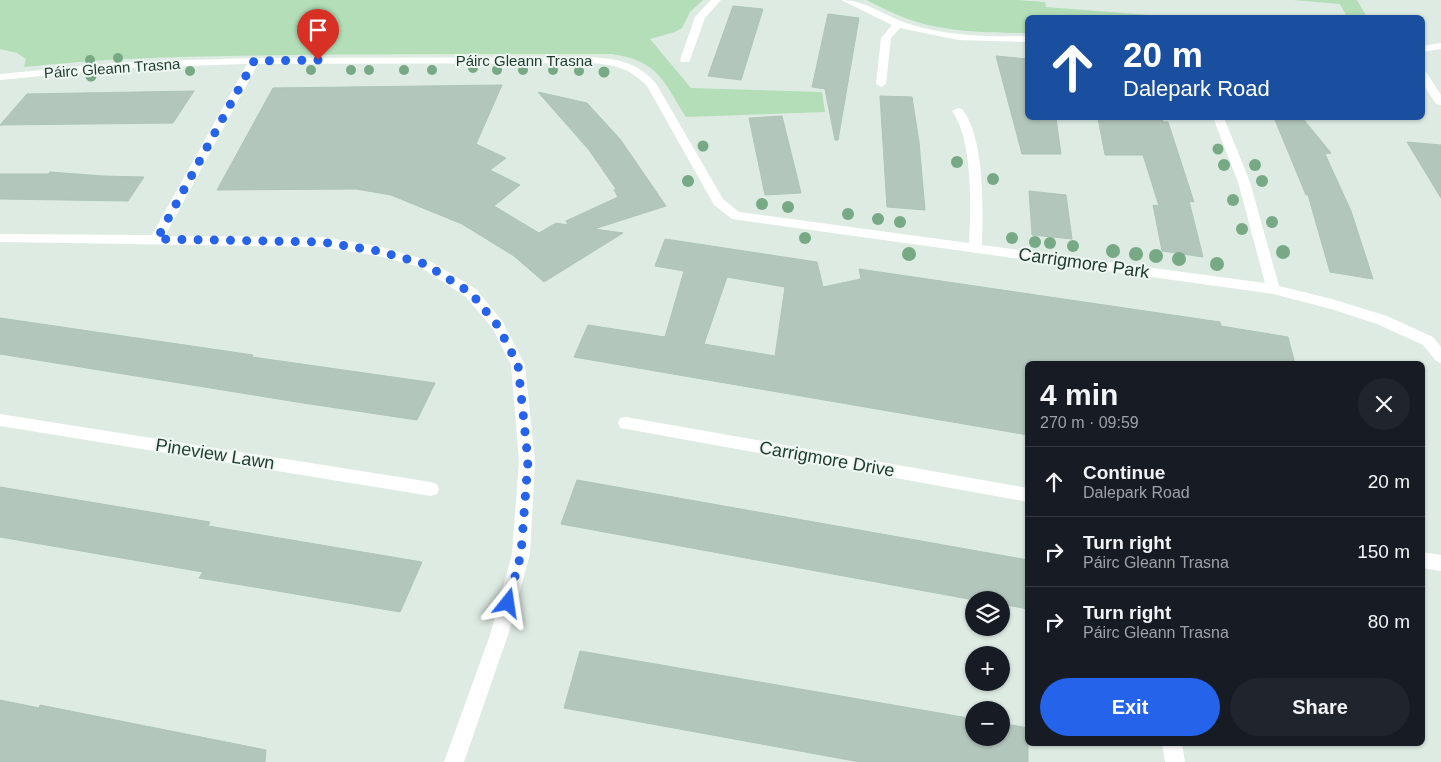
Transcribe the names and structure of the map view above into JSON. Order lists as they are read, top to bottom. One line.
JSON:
{"streets":{"street":["Páirc Gleann Trasna","Carrigmore Park","Pineview Lawn","Carrigmore Drive"]},"crossings":[["Páirc Gleann Trasna","Carrigmore Park"]],"page":{"turn":["20 m","Dalepark Road"],"heading":["4 min","270 m · 09:59"],"list":[{"name":"Continue","note":"Dalepark Road","value":"20 m"},{"name":"Turn right","note":"Páirc Gleann Trasna","value":"150 m"},{"name":"Turn right","note":"Páirc Gleann Trasna","value":"80 m"}],"map_buttons":["+","−"],"buttons":["Exit","Share"]}}
